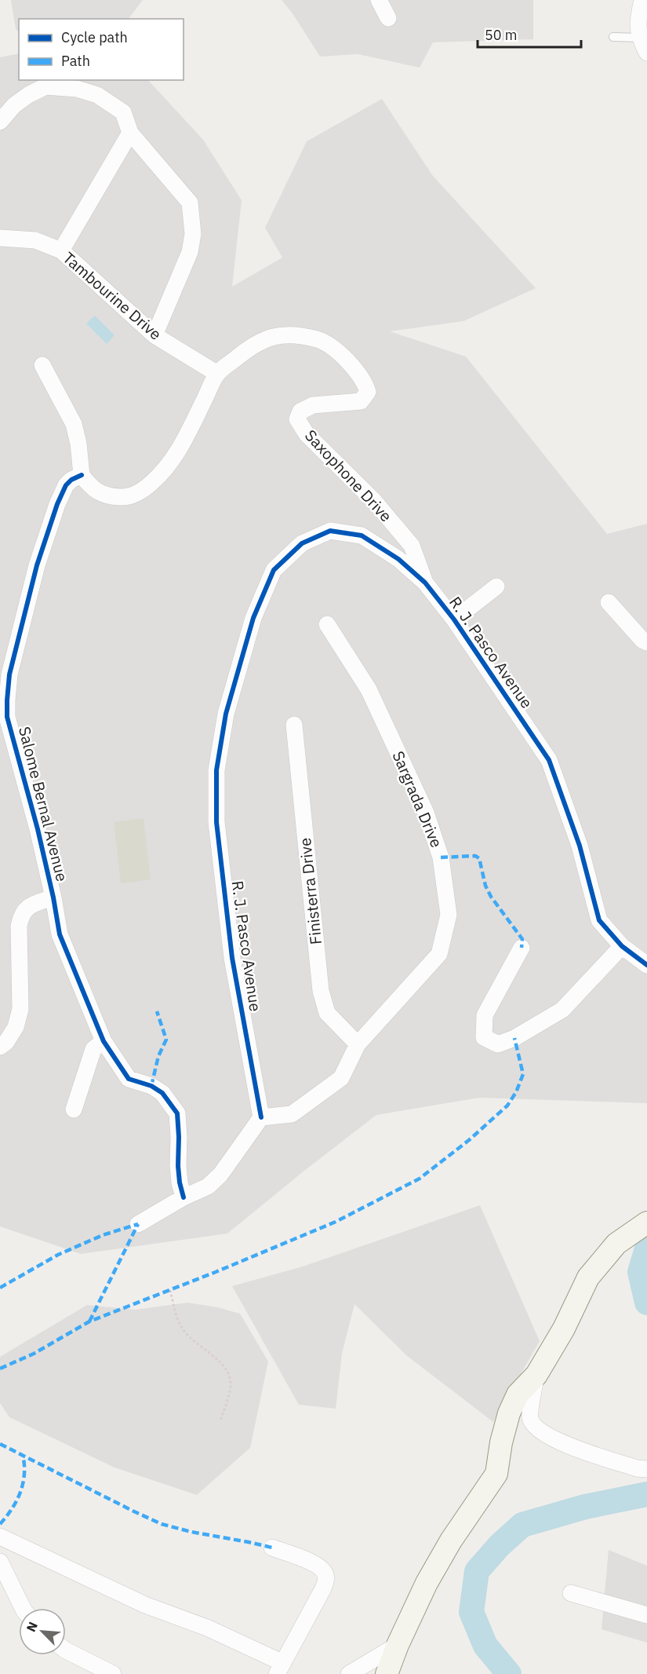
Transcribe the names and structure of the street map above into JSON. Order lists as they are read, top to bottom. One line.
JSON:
{"streets":{"street":["Tambourine Drive","Saxophone Drive","R. J. Pasco Avenue","Sargrada Drive","Salome Bernal Avenue","Finisterra Drive"]},"crossings":[["Tambourine Drive","Saxophone Drive"],["Saxophone Drive","R. J. Pasco Avenue"],["Saxophone Drive","Salome Bernal Avenue"],["R. J. Pasco Avenue","Sargrada Drive"],["Sargrada Drive","Finisterra Drive"]],"legend":["Cycle path","Path"],"scale_bar":"50 m","north":"top left"}
